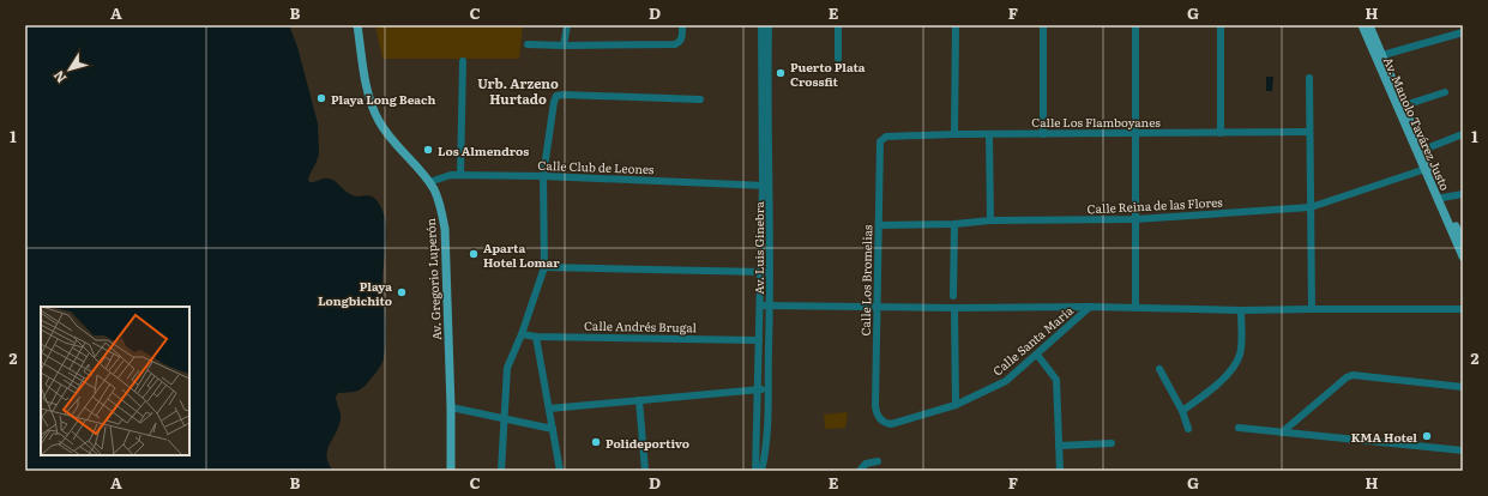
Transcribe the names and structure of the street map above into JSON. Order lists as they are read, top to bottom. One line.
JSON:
{"streets":{"main road":["Av. Manolo Tavárez Justo","Av. Gregorio Luperón"],"street":["Calle Los Flamboyanes","Calle Club de Leones","Calle Reina de las Flores","Av. Luis Ginebra","Calle Los Bromelias","Calle Andrés Brugal","Calle Santa María"]},"crossings":[["Calle Los Flamboyanes","Calle Los Bromelias"],["Av. Manolo Tavárez Justo","Calle Reina de las Flores"],["Calle Club de Leones","Av. Luis Ginebra"],["Calle Club de Leones","Av. Gregorio Luperón"],["Calle Reina de las Flores","Calle Los Bromelias"],["Av. Luis Ginebra","Calle Andrés Brugal"],["Calle Los Bromelias","Calle Santa María"]],"districts":["Urb. Arzeno Hurtado"],"places":["Puerto Plata Crossfit","Playa Long Beach","Los Almendros","Aparta Hotel Lomar","Playa Longbichito","KMA Hotel","Polideportivo"],"north":"bottom left","grid":{"columns":["A","B","C","D","E","F","G","H"],"rows":["1","2"]}}
